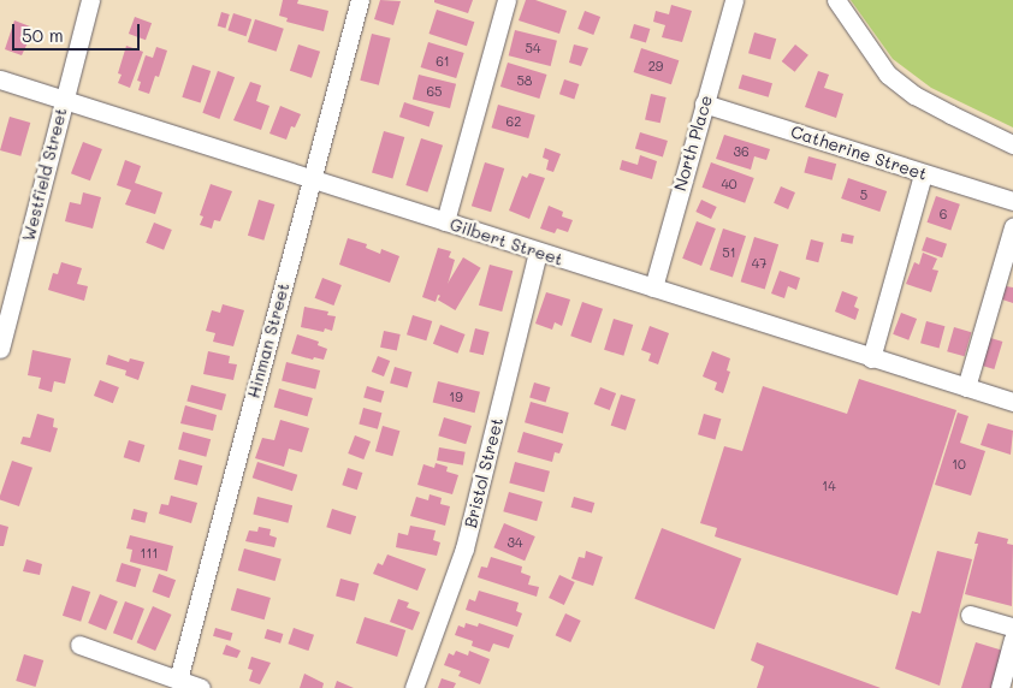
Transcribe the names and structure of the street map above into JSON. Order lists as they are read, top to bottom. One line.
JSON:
{"streets":{"street":["North Place","Catherine Street","Westfield Street","Gilbert Street","Hinman Street","Bristol Street"]},"crossings":[["North Place","Catherine Street"],["North Place","Gilbert Street"],["Westfield Street","Gilbert Street"],["Gilbert Street","Hinman Street"],["Gilbert Street","Bristol Street"]],"house_numbers":["54","61","29","58","65","62","36","40","5","6","51","47","19","10","14","34","111"],"scale_bar":"50 m"}
